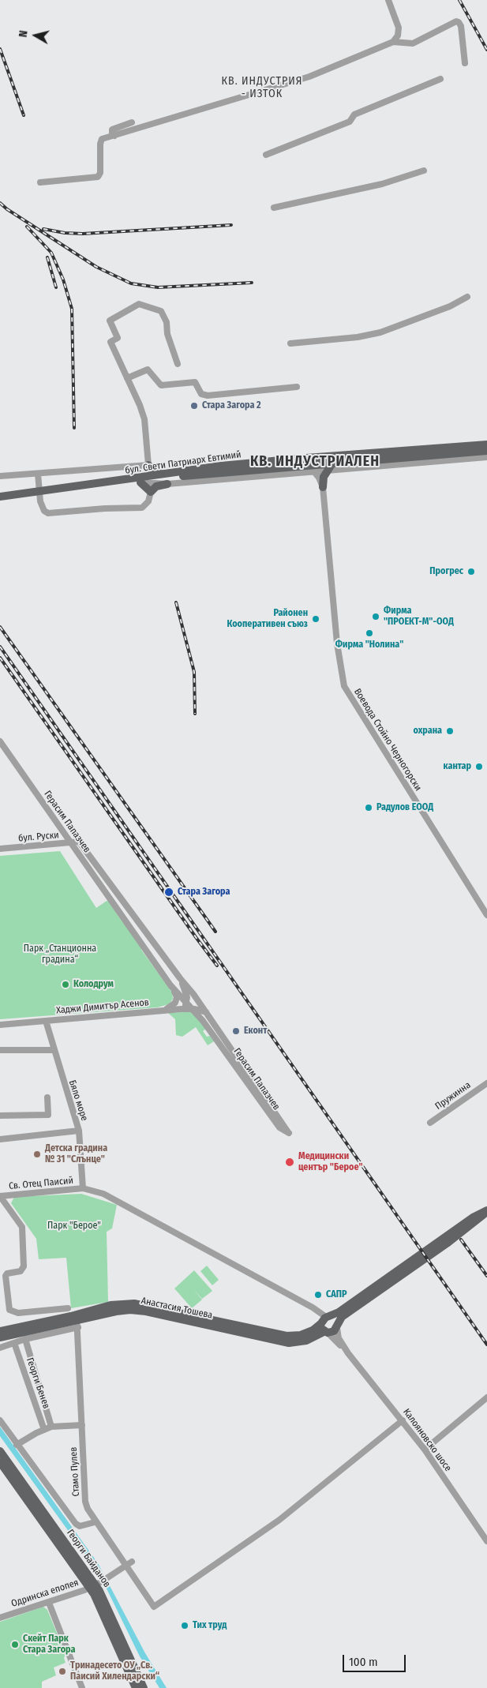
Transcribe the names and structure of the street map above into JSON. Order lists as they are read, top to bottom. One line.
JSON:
{"streets":{"main road":["бул. Свети Патриарх Евтимий","Анастасия Тошева","Георги Байданов"],"street":["Воевода Стойно Черногорски","Герасим Папазчев","бул. Руски","Хаджи Димитър Асенов","Пружинна","Бяло море","Св. Отец Паисий","Георги Бенев","Калояновско шосе","Стамо Пулев","Одринска епопея"]},"crossings":[["бул. Свети Патриарх Евтимий","Воевода Стойно Черногорски"],["Герасим Папазчев","бул. Руски"],["Герасим Папазчев","Хаджи Димитър Асенов"],["Хаджи Димитър Асенов","Бяло море"],["Бяло море","Св. Отец Паисий"],["Анастасия Тошева","Георги Бенев"],["Анастасия Тошева","Калояновско шосе"],["Анастасия Тошева","Стамо Пулев"],["Калояновско шосе","Стамо Пулев"],["Стамо Пулев","Георги Байданов"],["Стамо Пулев","Одринска епопея"],["Георги Байданов","Одринска епопея"]],"districts":["КВ. ИНДУСТРИЯ - ИЗТОК","КВ. ИНДУСТРИАЛЕН"],"parks":["Парк „Станционна градина“","Парк \"Берое\""],"places":["Стара Загора 2","Прогрес","Фирма \"ПРОЕКТ-М\"-ООД","Районен Кооперативен съюз","Фирма \"Нолина\"","охрана","кантар","Радулов ЕООД","Стара Загора","Колодрум","Еконт","Детска градина № 31 \"Слънце\"","Медицински център \"Берое\"","САПР","Тих труд","Скейт Парк Стара Загора","Тринадесето ОУ „Св. Паисий Хилендарски“"],"scale_bar":"100 m","north":"left"}
